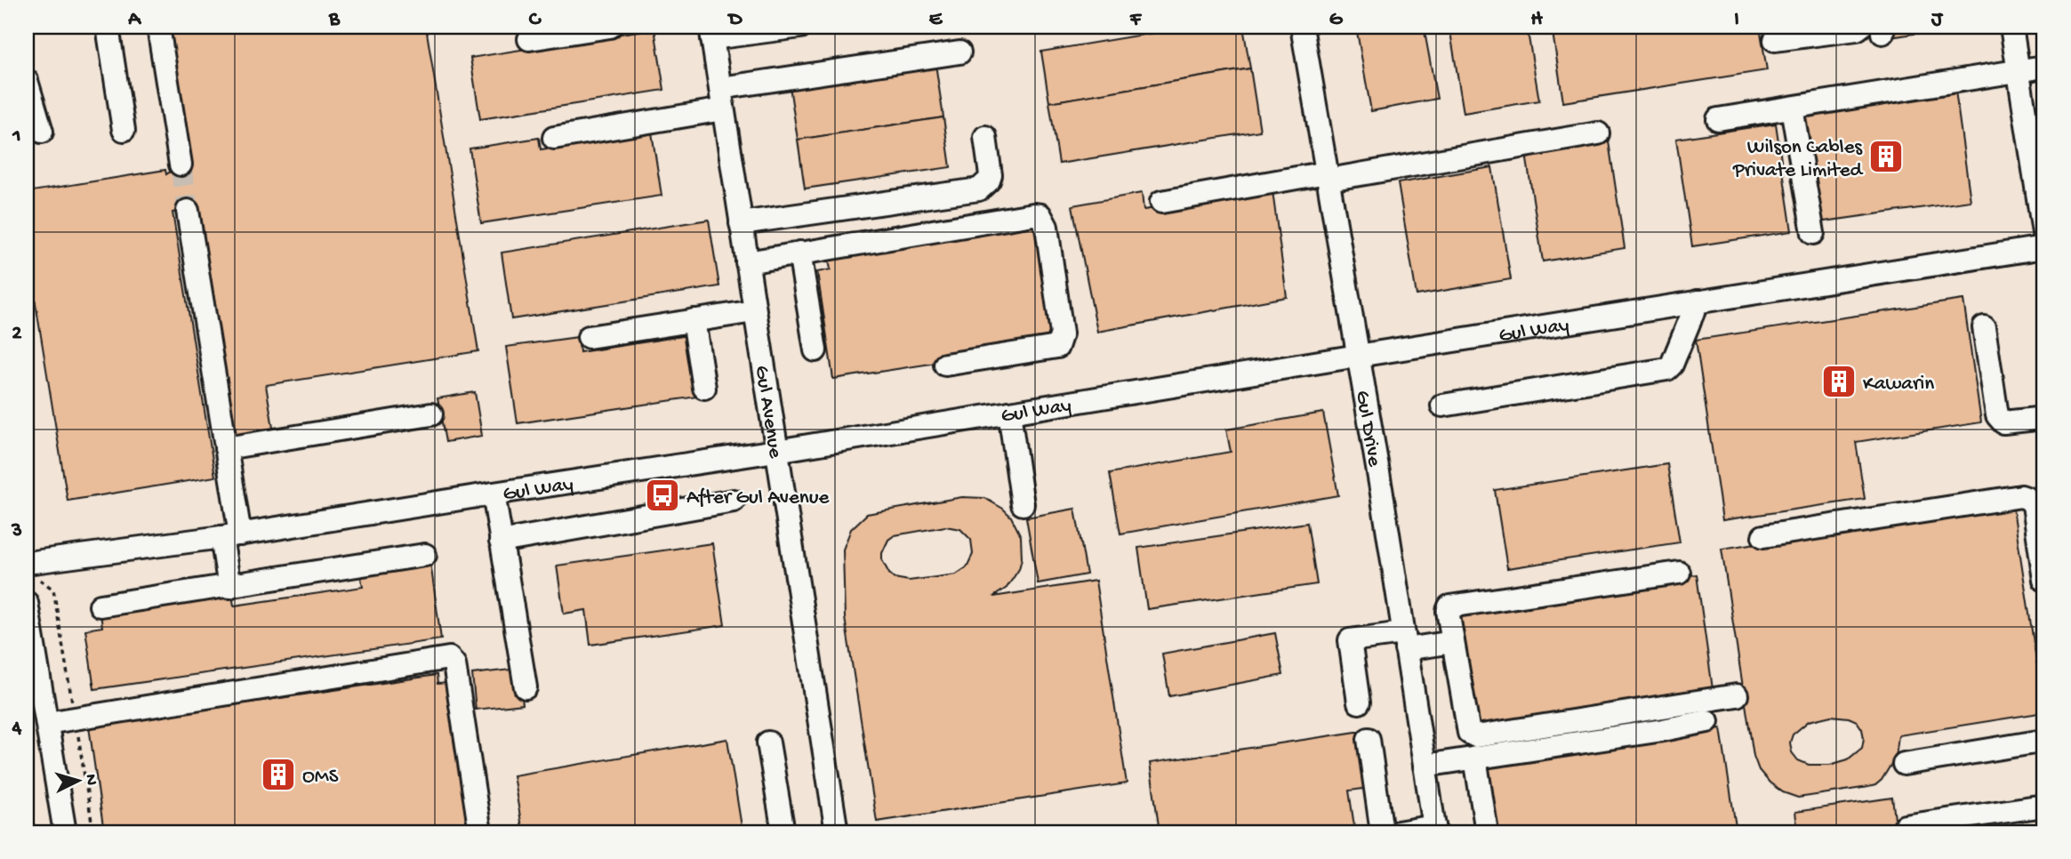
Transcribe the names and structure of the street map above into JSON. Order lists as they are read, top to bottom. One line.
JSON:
{"streets":{"street":["Gul Way","Gul Avenue","Gul Drive"]},"crossings":[["Gul Way","Gul Avenue"],["Gul Way","Gul Drive"]],"places":{"building":["Wilson Cables Private Limited","Kawarin","OMS"],"bus stop":["After Gul Avenue"]},"north":"right","grid":{"columns":["A","B","C","D","E","F","G","H","I","J"],"rows":["1","2","3","4"]}}
